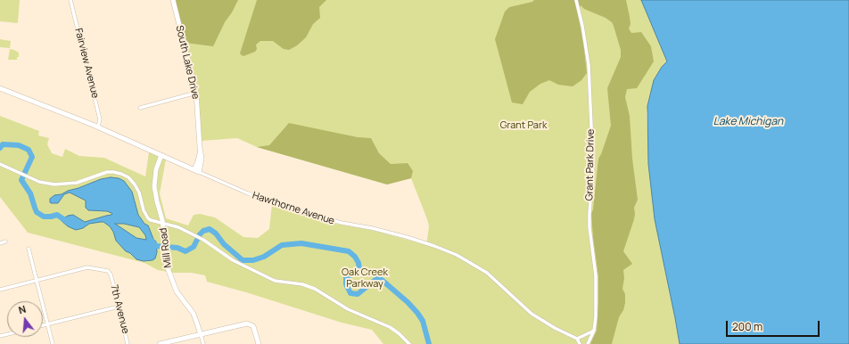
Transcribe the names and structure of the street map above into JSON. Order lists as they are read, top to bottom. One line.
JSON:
{"streets":{"street":["South Lake Drive","Fairview Avenue","Grant Park Drive","Hawthorne Avenue","Mill Road","7th Avenue"]},"crossings":[["South Lake Drive","Hawthorne Avenue"],["Fairview Avenue","Hawthorne Avenue"],["Hawthorne Avenue","Mill Road"]],"water":["Lake Michigan"],"parks":["Grant Park","Oak Creek Parkway"],"scale_bar":"200 m","north":"top"}
